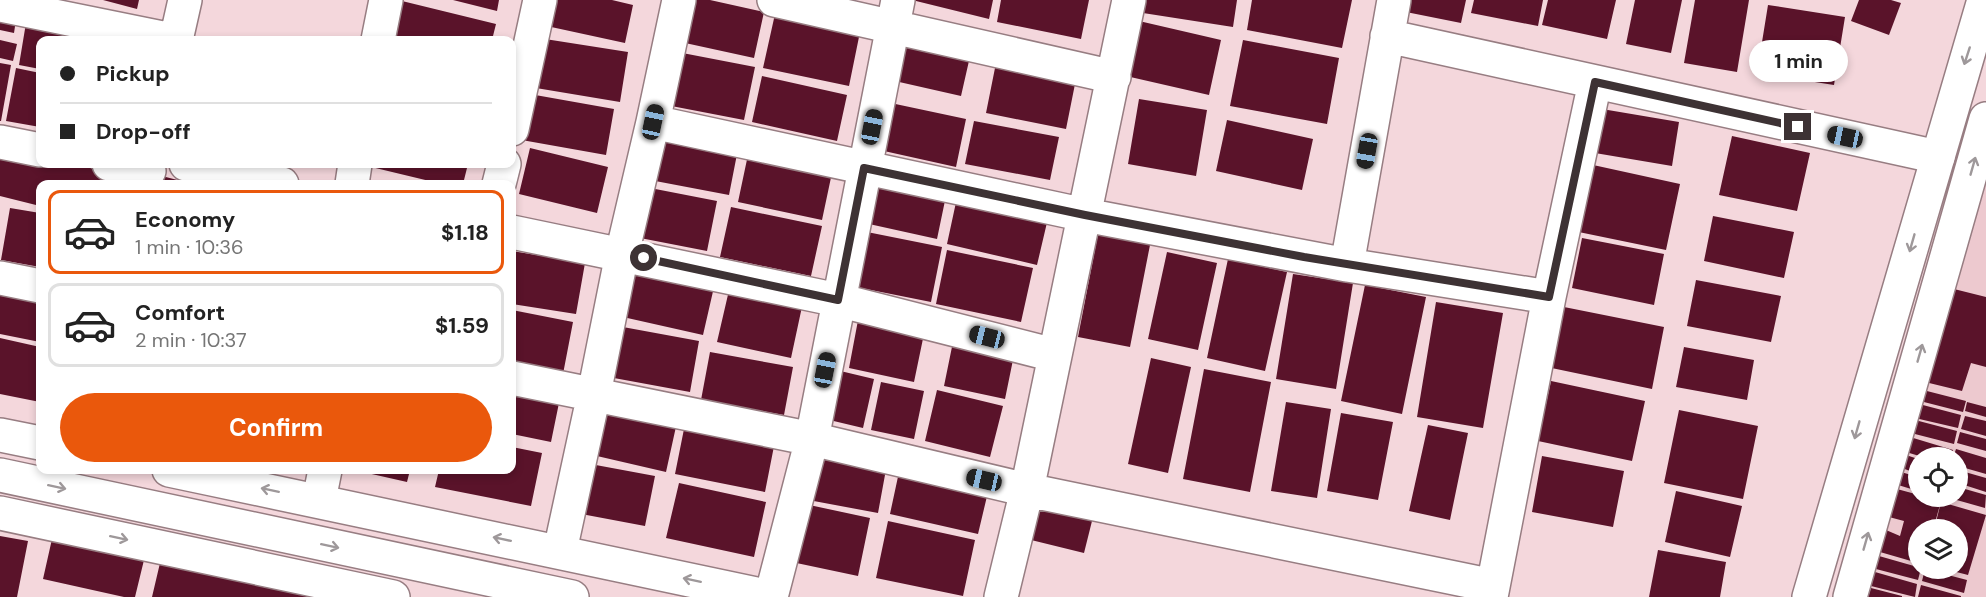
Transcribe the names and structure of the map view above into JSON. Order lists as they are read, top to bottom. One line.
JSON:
{"page":{"banner":["Pickup","Drop-off"],"bubble":"1 min","list":[{"name":"Economy","note":"1 min · 10:36","value":"$1.18"},{"name":"Comfort","note":"2 min · 10:37","value":"$1.59"}],"buttons":"Confirm"}}
